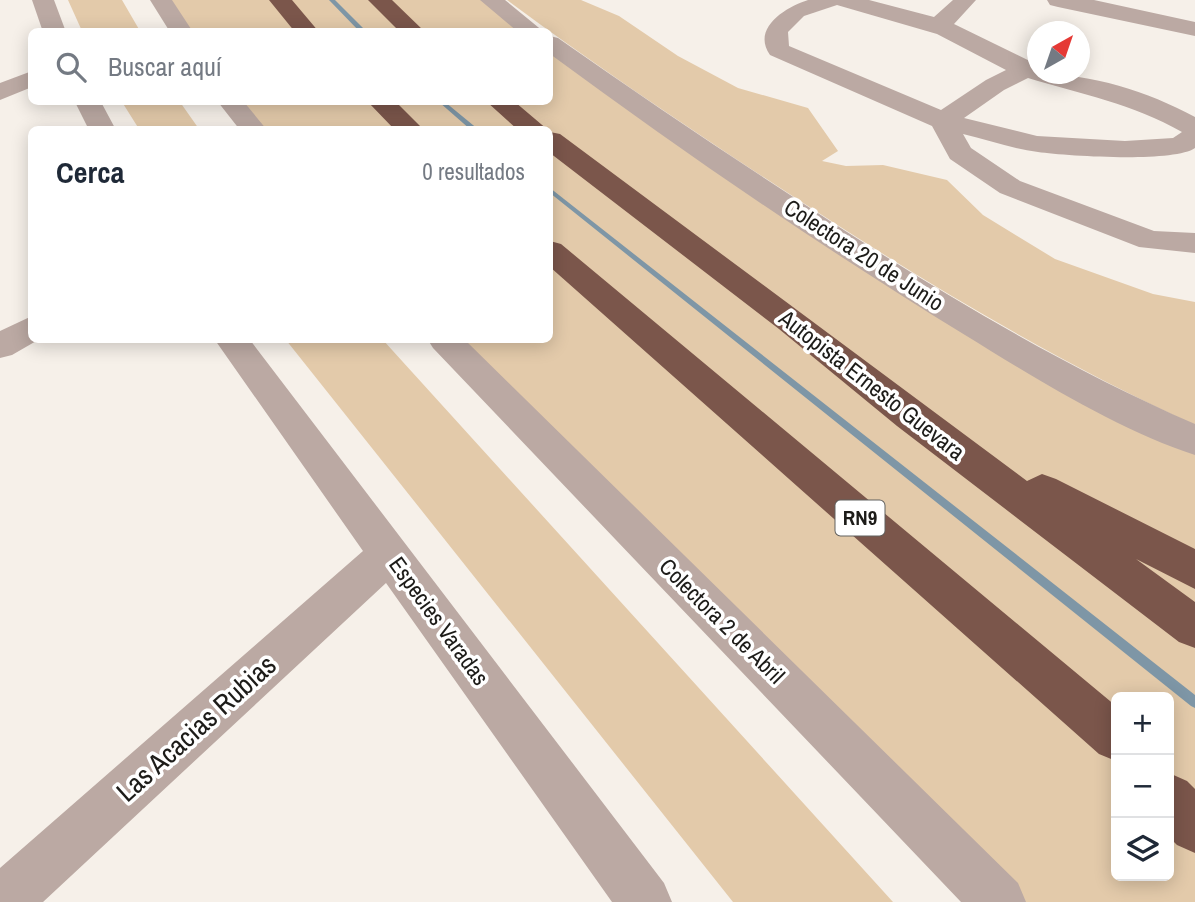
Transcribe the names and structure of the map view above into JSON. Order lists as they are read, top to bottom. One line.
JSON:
{"streets":{"highway":["Autopista Ernesto Guevara","RN9"],"street":["Colectora 20 de Junio","Especies Varadas","Colectora 2 de Abril","Las Acacias Rubias"]},"crossings":[["Especies Varadas","Las Acacias Rubias"]],"north":"top right","page":{"search":"Buscar aquí","heading":["Cerca","0 resultados"],"map_buttons":["+","−"]}}
